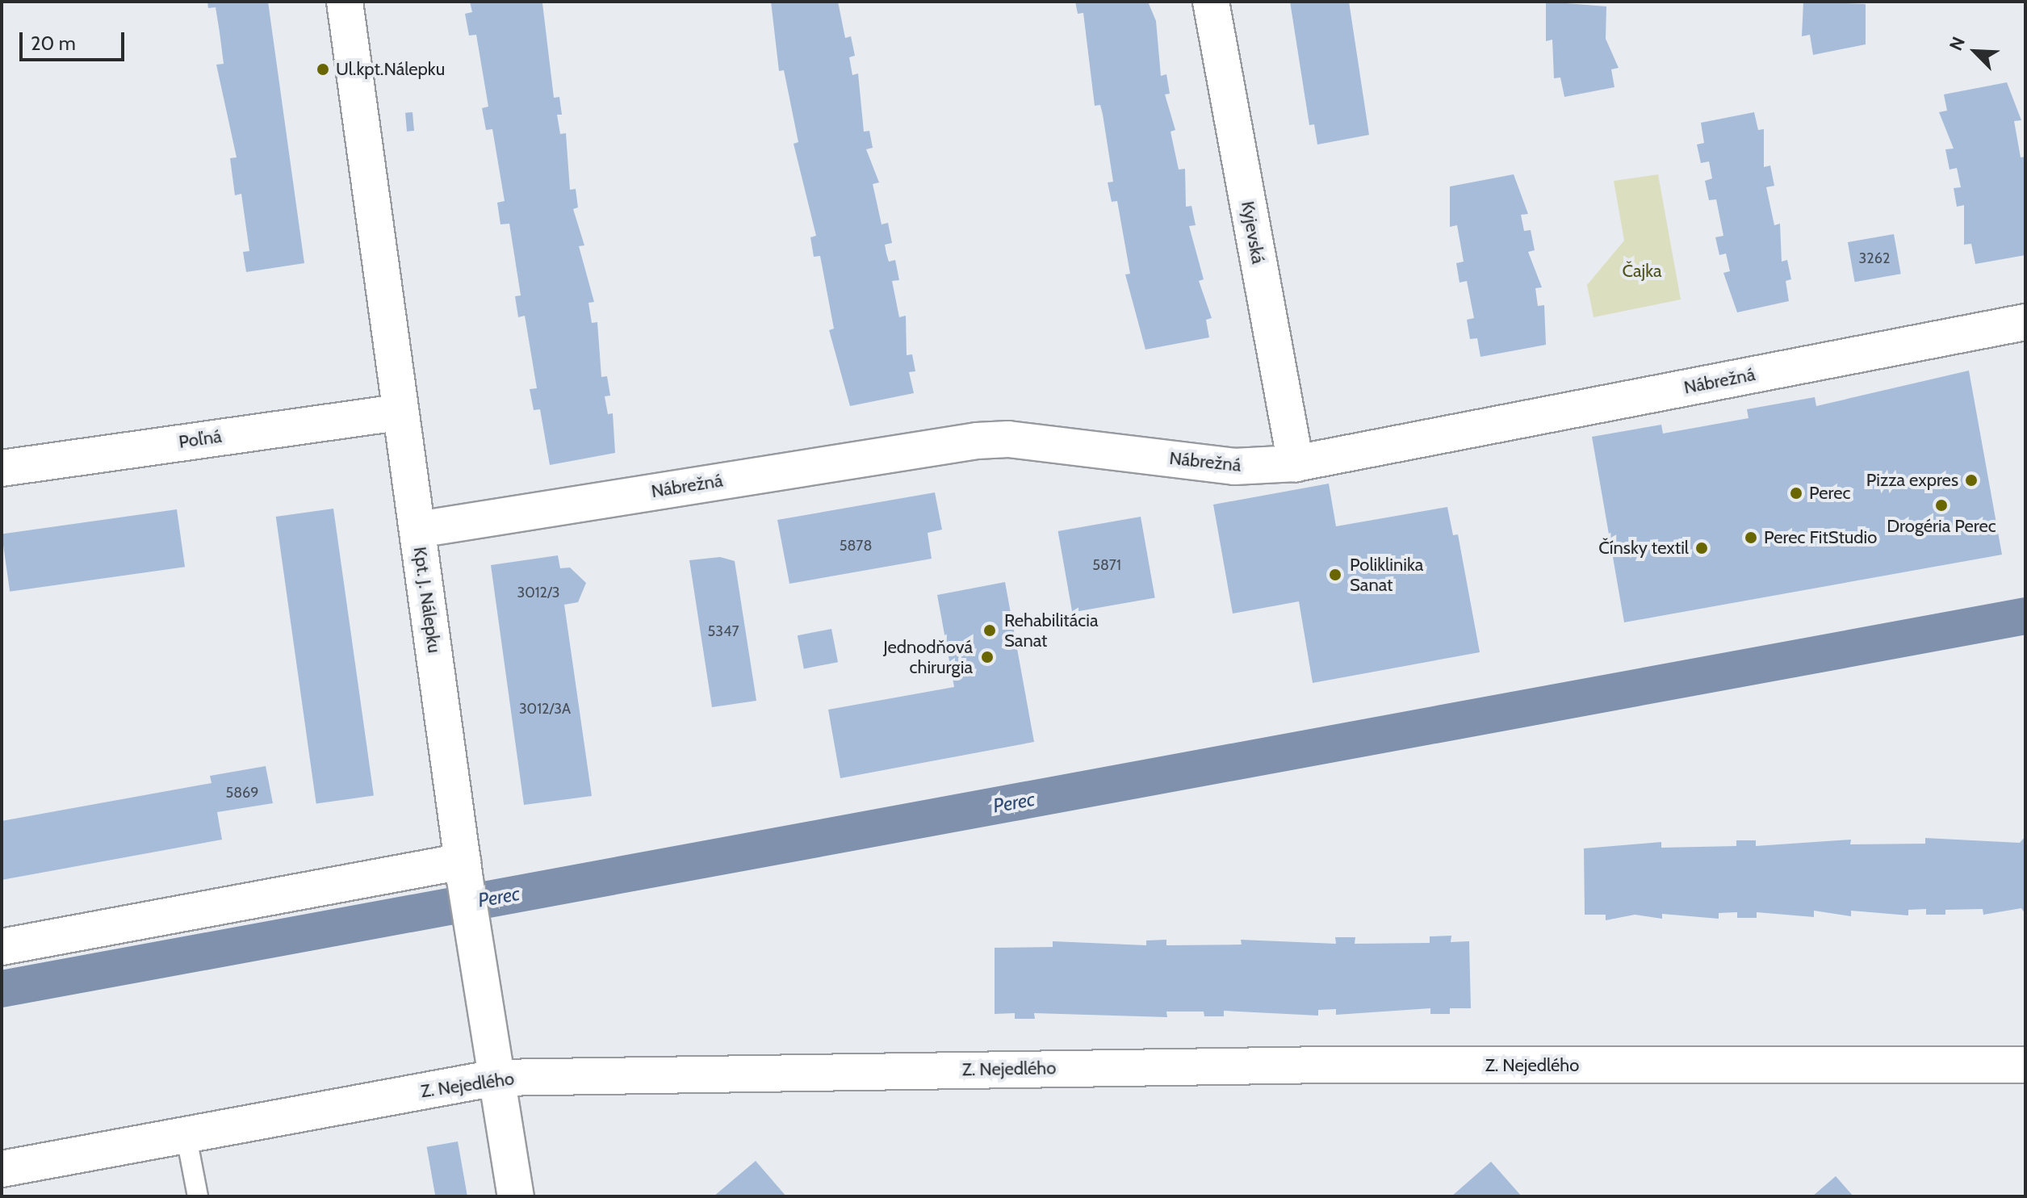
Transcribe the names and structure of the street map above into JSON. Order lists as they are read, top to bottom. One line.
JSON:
{"streets":{"street":["Kyjevská","Nábrežná","Poľná","Kpt. J. Nálepku","Z. Nejedlého"]},"crossings":[["Kyjevská","Nábrežná"],["Nábrežná","Kpt. J. Nálepku"],["Poľná","Kpt. J. Nálepku"],["Kpt. J. Nálepku","Z. Nejedlého"]],"water":["Perec"],"parks":["Čajka"],"places":["Ul.kpt.Nálepku","Pizza expres","Perec","Drogéria Perec","Perec FitStudio","Čínsky textil","Poliklinika Sanat","Rehabilitácia Sanat","Jednodňová chirurgia"],"house_numbers":["3262","5878","5871","3012/3","5347","3012/3A","5869"],"scale_bar":"20 m","north":"top left"}
